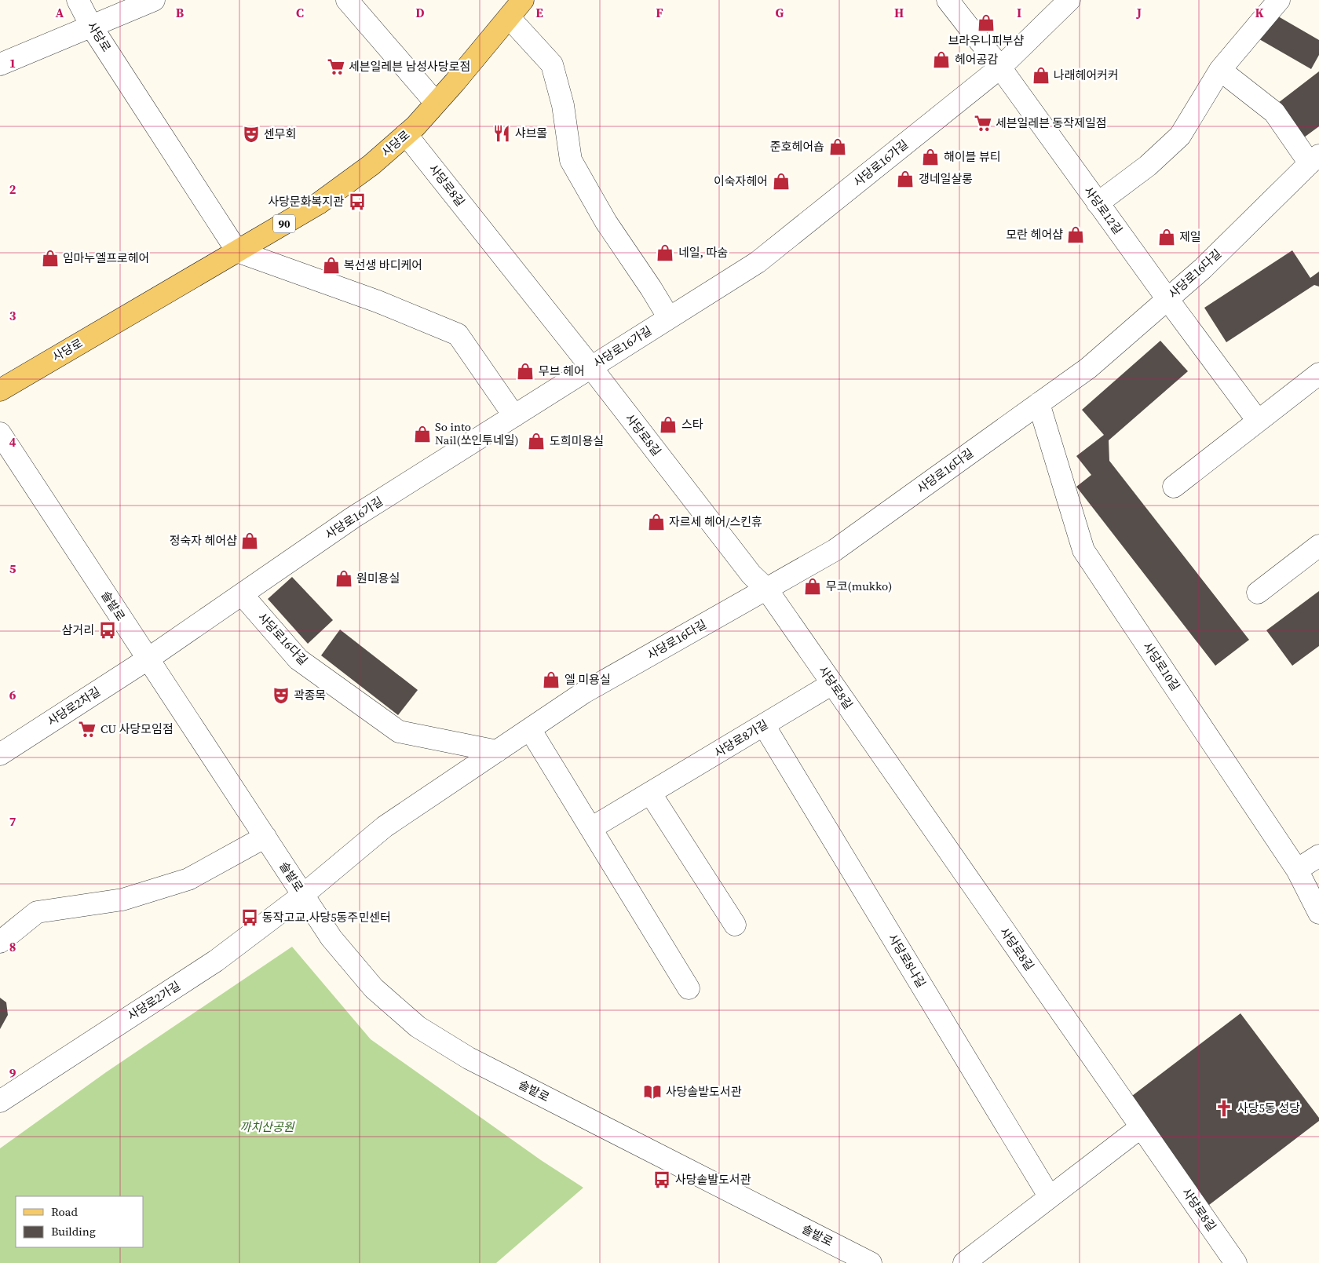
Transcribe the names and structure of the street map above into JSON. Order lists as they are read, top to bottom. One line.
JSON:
{"streets":{"main road":["사당로","90"],"street":["사당로16가길","사당로8길","사당로12길","사당로16다길","솔밭로","사당로10길","사당로2차길","사당로8가길","사당로8나길","사당로2가길"]},"crossings":[["사당로","사당로8길"],["사당로16가길","사당로8길"],["사당로16가길","사당로12길"],["사당로16가길","사당로16다길"],["사당로16가길","솔밭로"],["사당로16가길","사당로2차길"],["사당로8길","사당로16다길"],["사당로8길","사당로8가길"],["사당로12길","사당로16다길"],["사당로16다길","솔밭로"],["사당로16다길","사당로10길"],["사당로16다길","사당로2가길"],["솔밭로","사당로2차길"],["솔밭로","사당로2가길"],["사당로8가길","사당로8나길"]],"parks":["까치산공원"],"places":{"shop":["브라우니피부샵","헤어공감","나래헤어커커","준호헤어숍","해이블 뷰티","갱네일살롱","이숙자헤어","모란 헤어샵","제일","네일, 따숨","임마누엘프로헤어","복선생 바디케어","무브 헤어","스타","So into Nail(쏘인투네일)","도희미용실","자르세 헤어/스킨휴","정숙자 헤어샵","원미용실","무코(mukko)","엘 미용실"],"supermarket":["세븐일레븐 남성사당로점","세븐일레븐 동작제일점","CU 사당모임점"],"restaurant":["샤브몰"],"theatre":["센무회","곽종목"],"bus stop":["사당문화복지관","삼거리","동작고교.사당5동주민센터","사당솥발도서관"],"library":["사당솔밭도서관"],"church":["사당5동 성당"]},"legend":["Road","Building"],"grid":{"columns":["A","B","C","D","E","F","G","H","I","J","K"],"rows":["1","2","3","4","5","6","7","8","9"]}}
